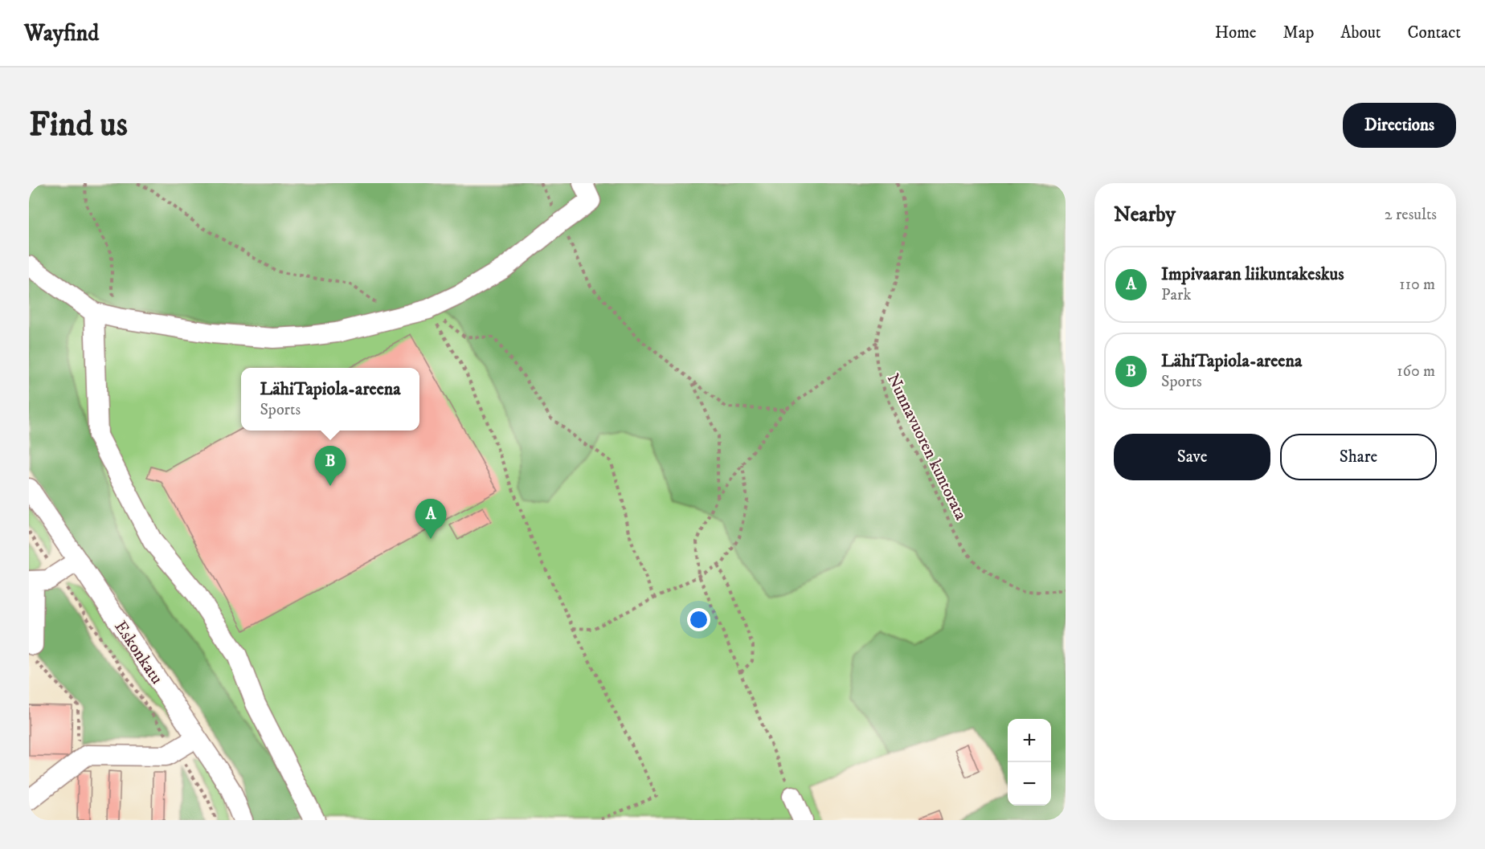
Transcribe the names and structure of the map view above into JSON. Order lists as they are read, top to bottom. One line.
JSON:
{"streets":{"street":["Eskonkatu"],"path":["Nunnavuoren kuntorata"]},"page":{"header":"Wayfind","nav":["Home","Map","About","Contact"],"buttons":["Directions",["Save","Share"]],"title":"Find us","heading":["Nearby","2 results"],"list":[{"mark":"A","name":"Impivaaran liikuntakeskus","note":"Park","value":"110 m"},{"mark":"B","name":"LähiTapiola-areena","note":"Sports","value":"160 m"}],"popup":["LähiTapiola-areena","Sports"],"pins":["B","A"],"map_buttons":["+","−"]}}
